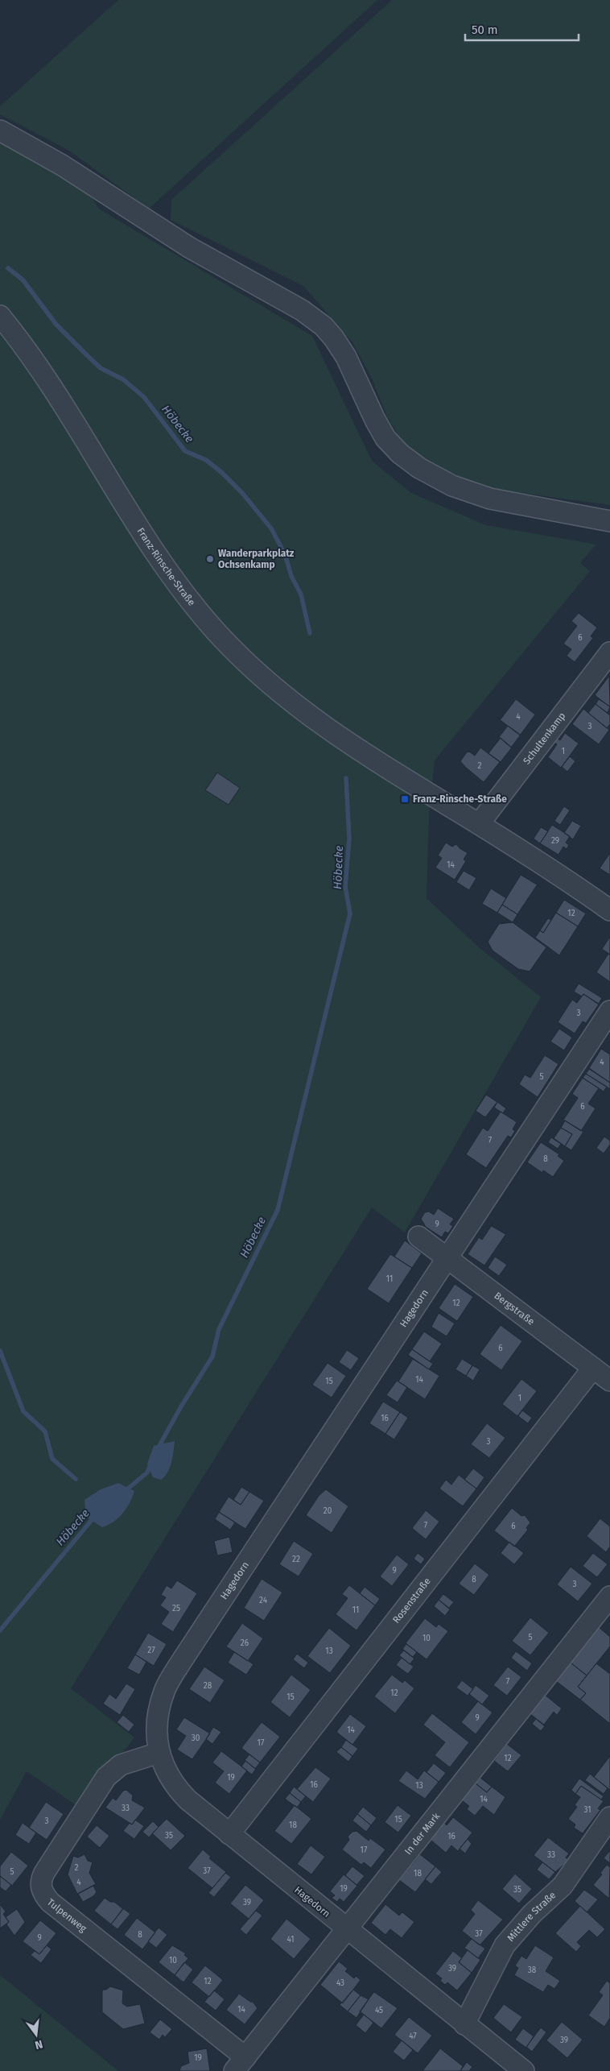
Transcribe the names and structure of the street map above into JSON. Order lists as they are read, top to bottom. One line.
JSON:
{"streets":{"street":["Franz-Rinsche-Straße","Schultenkamp","Hagedorn","Bergstraße","Rosenstraße","In der Mark","Tulpenweg","Mittlere Straße"]},"crossings":[["Franz-Rinsche-Straße","Schultenkamp"],["Hagedorn","Bergstraße"],["Hagedorn","Rosenstraße"],["Hagedorn","In der Mark"],["Hagedorn","Tulpenweg"],["Hagedorn","Mittlere Straße"],["Bergstraße","Rosenstraße"],["In der Mark","Tulpenweg"]],"water":["Höbecke"],"places":{"other":["Wanderparkplatz Ochsenkamp"],"transit":["Franz-Rinsche-Straße"]},"house_numbers":["6","4","3","1","2","29","14","12","3","4","5","6","7","8","9","11","12","6","14","15","1","16","3","20","7","6","22","9","8","3","24","25","11","5","10","26","27","13","7","28","12","15","9","14","30","17","12","19","16","13","14","33","31","15","3","18","35","16","17","33","2","37","5","18","4","19","35","39","37","8","9","41","10","39","38","12","43","14","45","47","39","19"],"scale_bar":"50 m","north":"bottom"}
